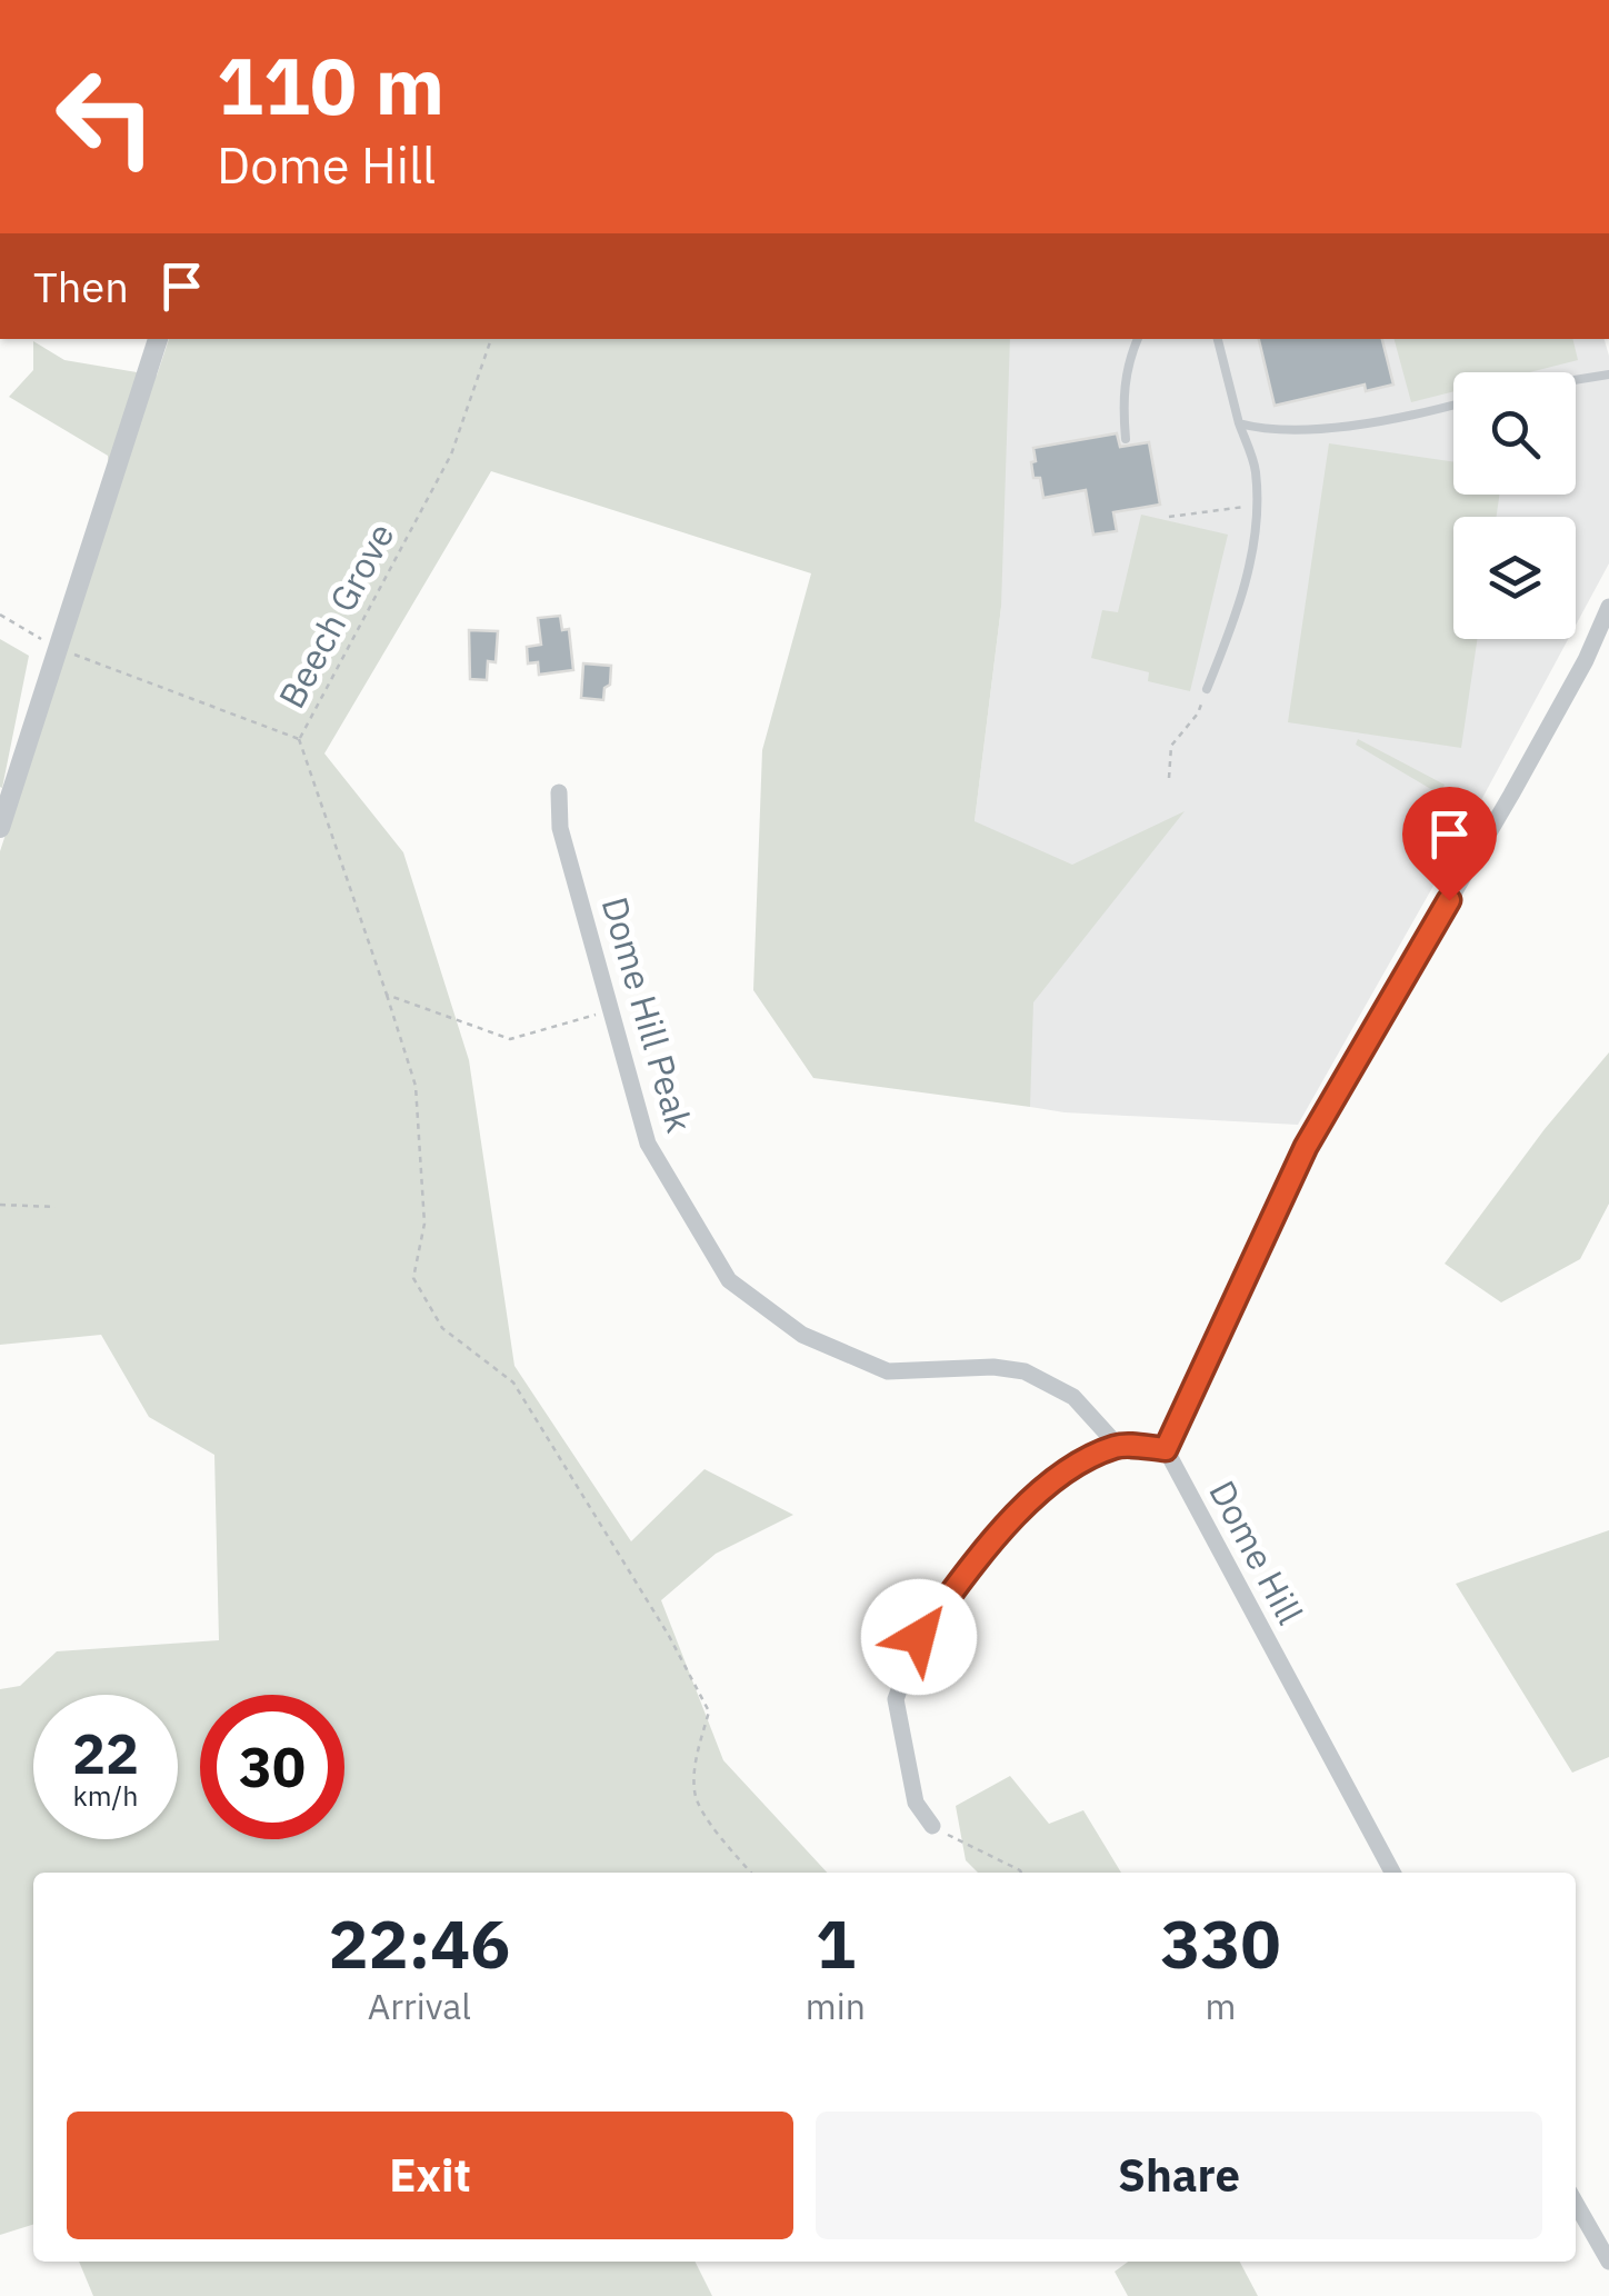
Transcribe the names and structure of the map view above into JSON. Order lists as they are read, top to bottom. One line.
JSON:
{"streets":{"street":["Dome Hill Peak","Dome Hill"],"path":["Beech Grove"]},"page":{"turn":["110 m","Dome Hill"],"then":"Then","speed":"22 km/h","limit":"30","eta":["22:46","Arrival","1","min","330","m"],"buttons":["Exit","Share"]}}
